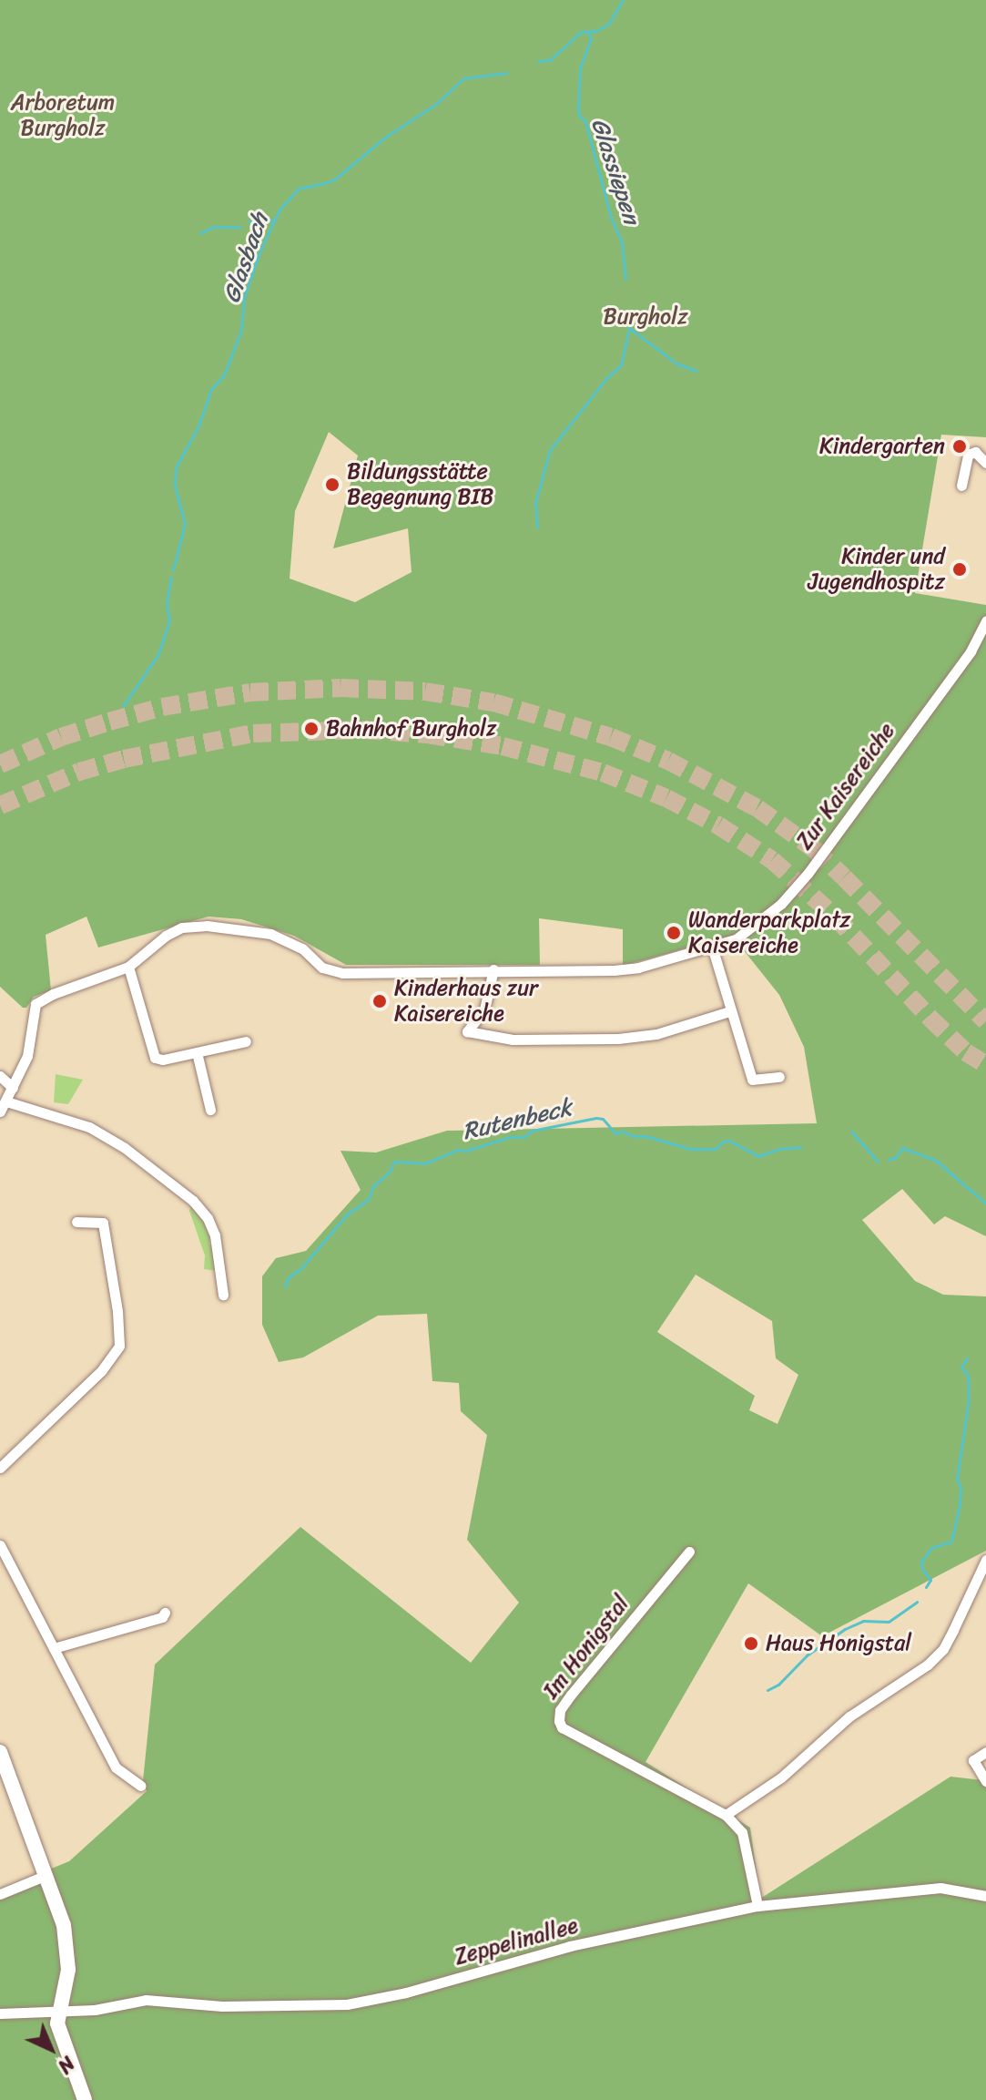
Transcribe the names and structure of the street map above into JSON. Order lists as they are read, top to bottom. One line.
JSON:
{"streets":{"street":["Zur Kaisereiche","Im Honigstal","Zeppelinallee"]},"crossings":[["Im Honigstal","Zeppelinallee"]],"water":["Glassiepen","Glasbach","Rutenbeck"],"parks":["Arboretum Burgholz","Burgholz"],"places":["Kindergarten","Bildungsstätte Begegnung BIB","Kinder und Jugendhospitz","Bahnhof Burgholz","Wanderparkplatz Kaisereiche","Kinderhaus zur Kaisereiche","Haus Honigstal"],"north":"bottom right"}
